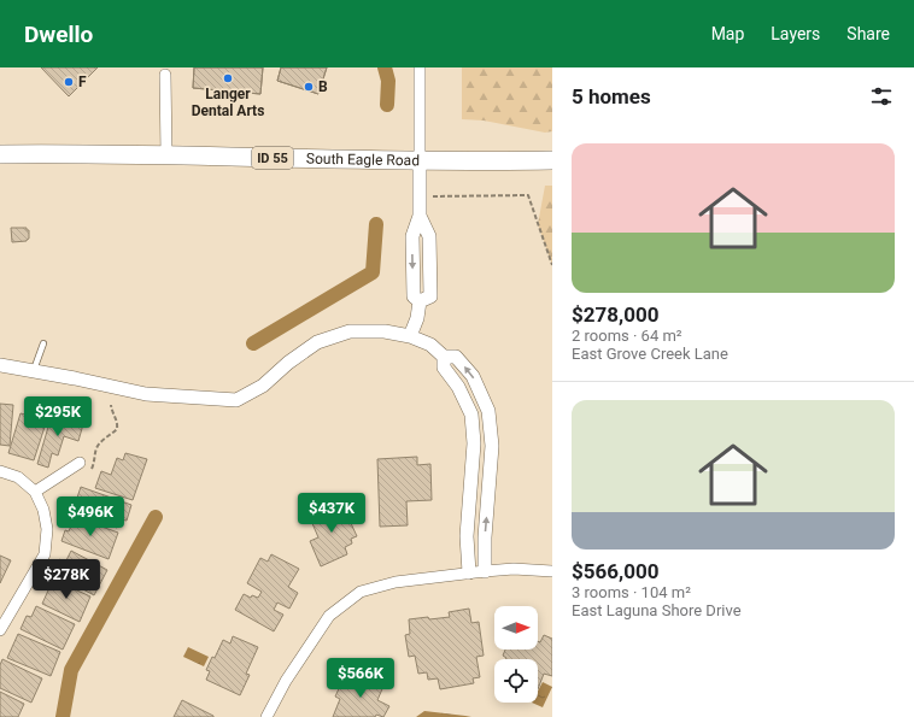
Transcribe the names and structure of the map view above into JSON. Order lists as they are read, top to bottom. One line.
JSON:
{"streets":{"highway":["ID 55","South Eagle Road"]},"places":["Langer Dental Arts","F","B"],"north":"right","page":{"header":"Dwello","nav":["Map","Layers","Share"],"heading":"5 homes","list":[{"name":"$278,000","note":"2 rooms · 64 m² · East Grove Creek Lane"},{"name":"$566,000","note":"3 rooms · 104 m² · East Laguna Shore Drive"}],"price":["$295K","$437K","$496K","$278K","$566K"]}}
